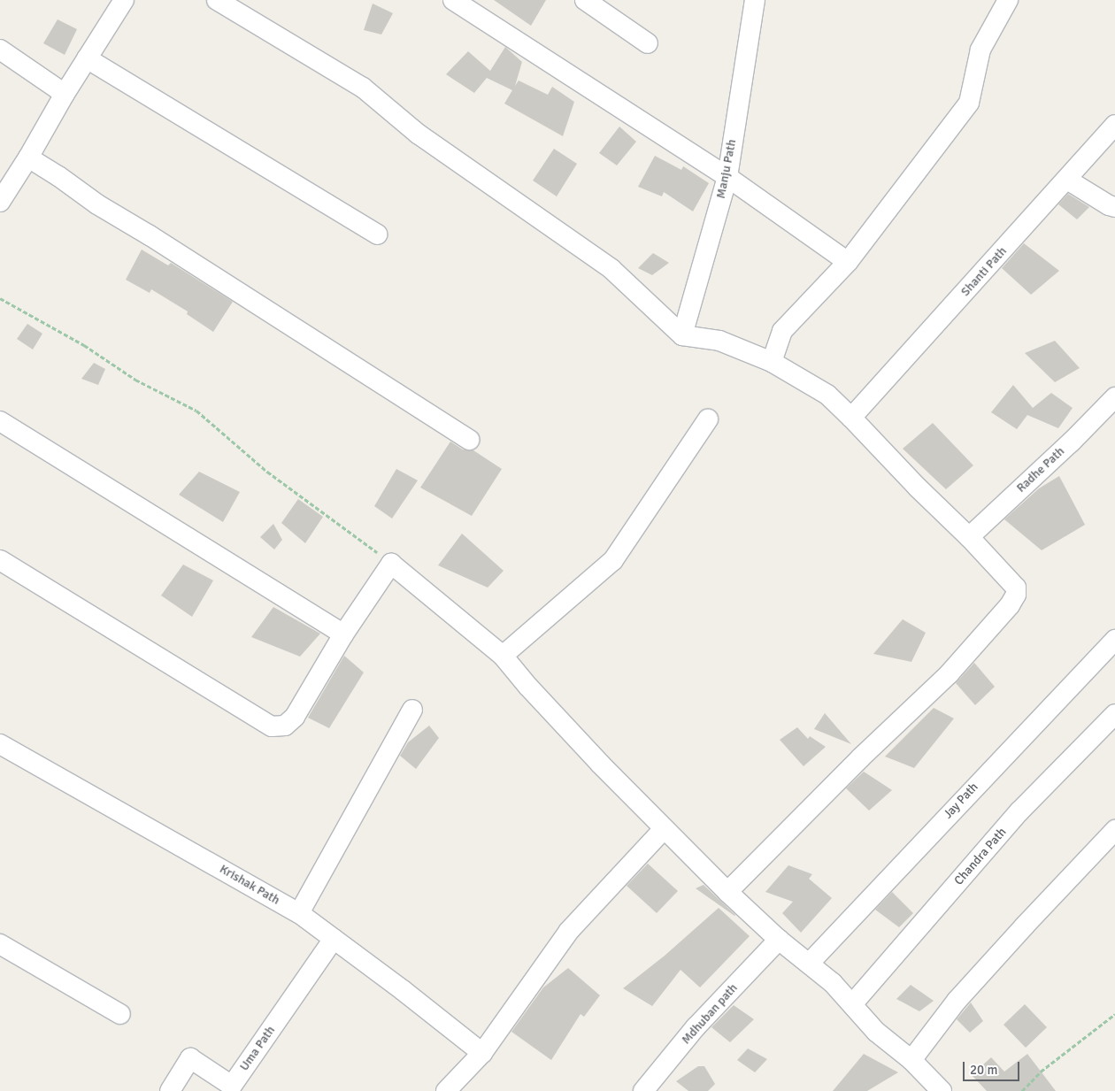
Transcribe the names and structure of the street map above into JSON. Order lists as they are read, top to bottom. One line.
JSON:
{"streets":{"street":["Manju Path","Shanti Path","Radhe Path","Jay Path","Chandra Path","Krishak Path","Mdhuban path","Uma Path"]},"crossings":[["Krishak Path","Uma Path"]],"scale_bar":"20 m"}
